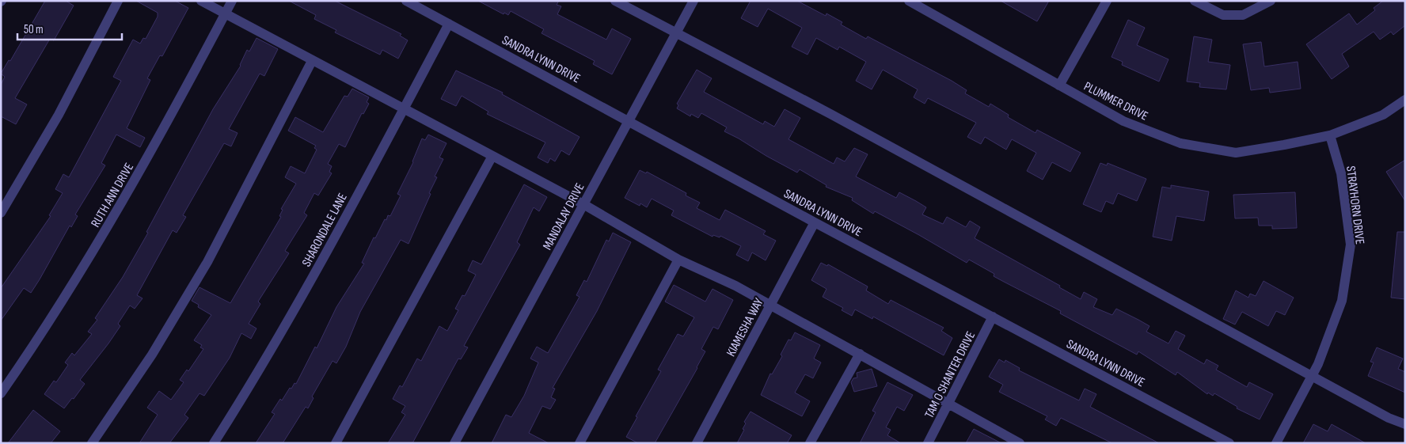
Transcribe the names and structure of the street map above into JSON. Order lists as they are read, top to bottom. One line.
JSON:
{"streets":{"street":["SANDRA LYNN DRIVE","PLUMMER DRIVE","RUTH ANN DRIVE","STRAYHORN DRIVE","MANDALAY DRIVE","SHARONDALE LANE","KIAMESHA WAY","TAM O SHANTER DRIVE"]},"crossings":[["SANDRA LYNN DRIVE","MANDALAY DRIVE"],["SANDRA LYNN DRIVE","SHARONDALE LANE"],["SANDRA LYNN DRIVE","KIAMESHA WAY"],["SANDRA LYNN DRIVE","TAM O SHANTER DRIVE"],["PLUMMER DRIVE","STRAYHORN DRIVE"]],"scale_bar":"50 m"}
